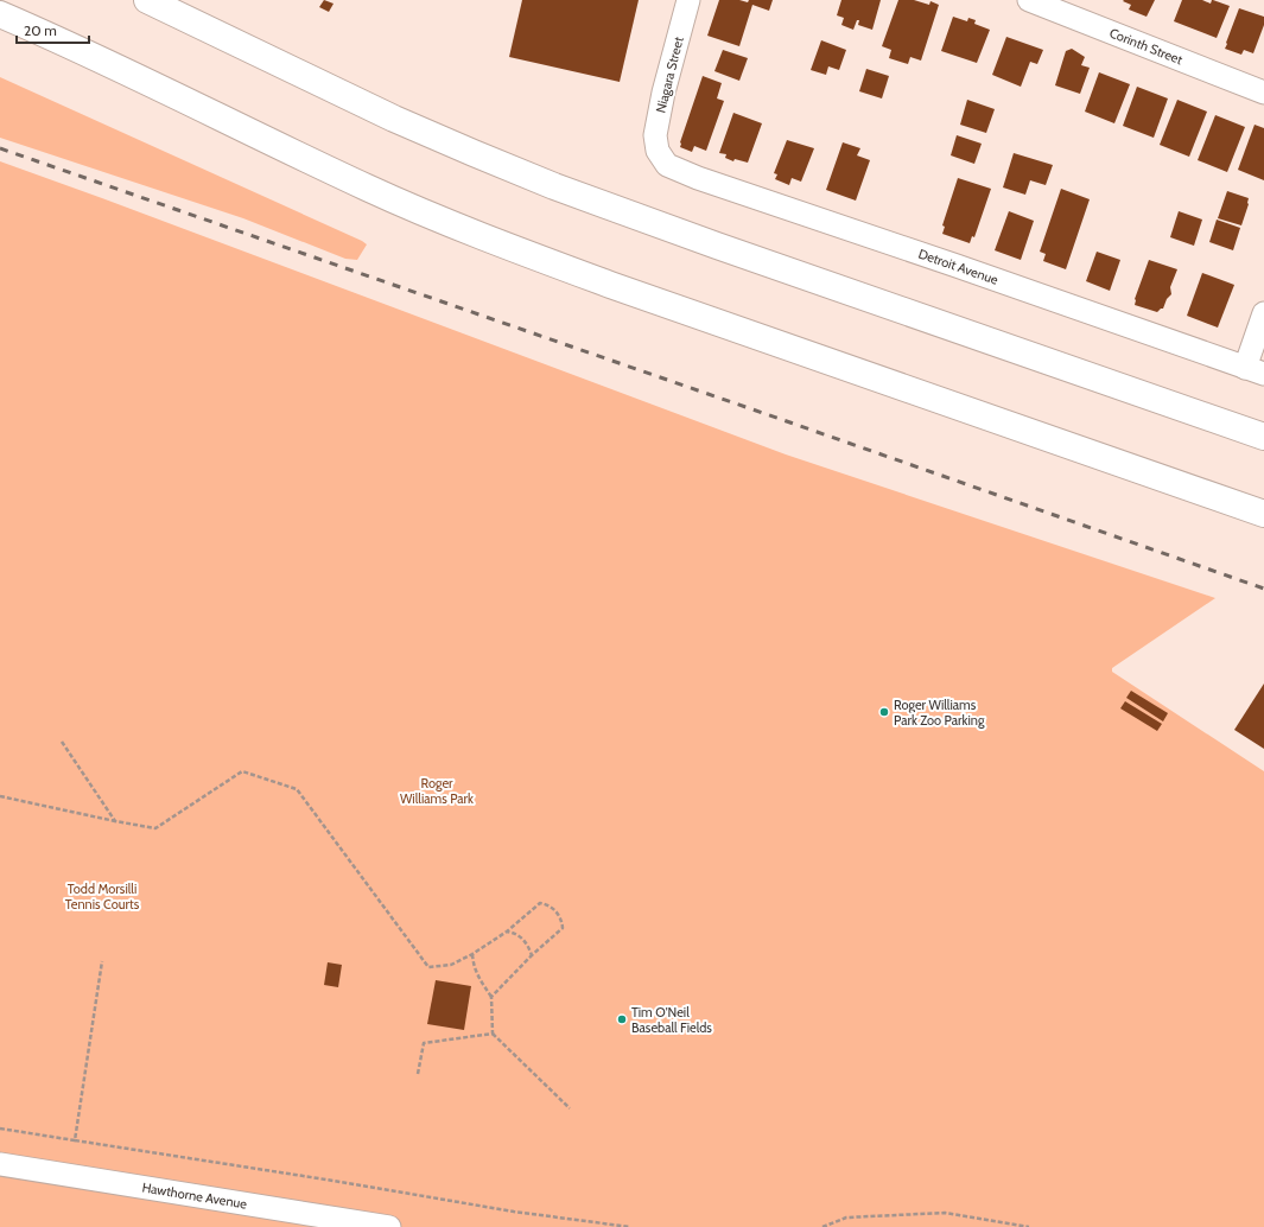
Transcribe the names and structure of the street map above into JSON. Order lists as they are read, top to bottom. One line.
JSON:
{"streets":{"street":["Corinth Street","Niagara Street","Detroit Avenue","Hawthorne Avenue"]},"crossings":[["Niagara Street","Detroit Avenue"]],"parks":["Roger Williams Park","Todd Morsilli Tennis Courts"],"places":["Roger Williams Park Zoo Parking","Tim O'Neil Baseball Fields"],"scale_bar":"20 m"}
